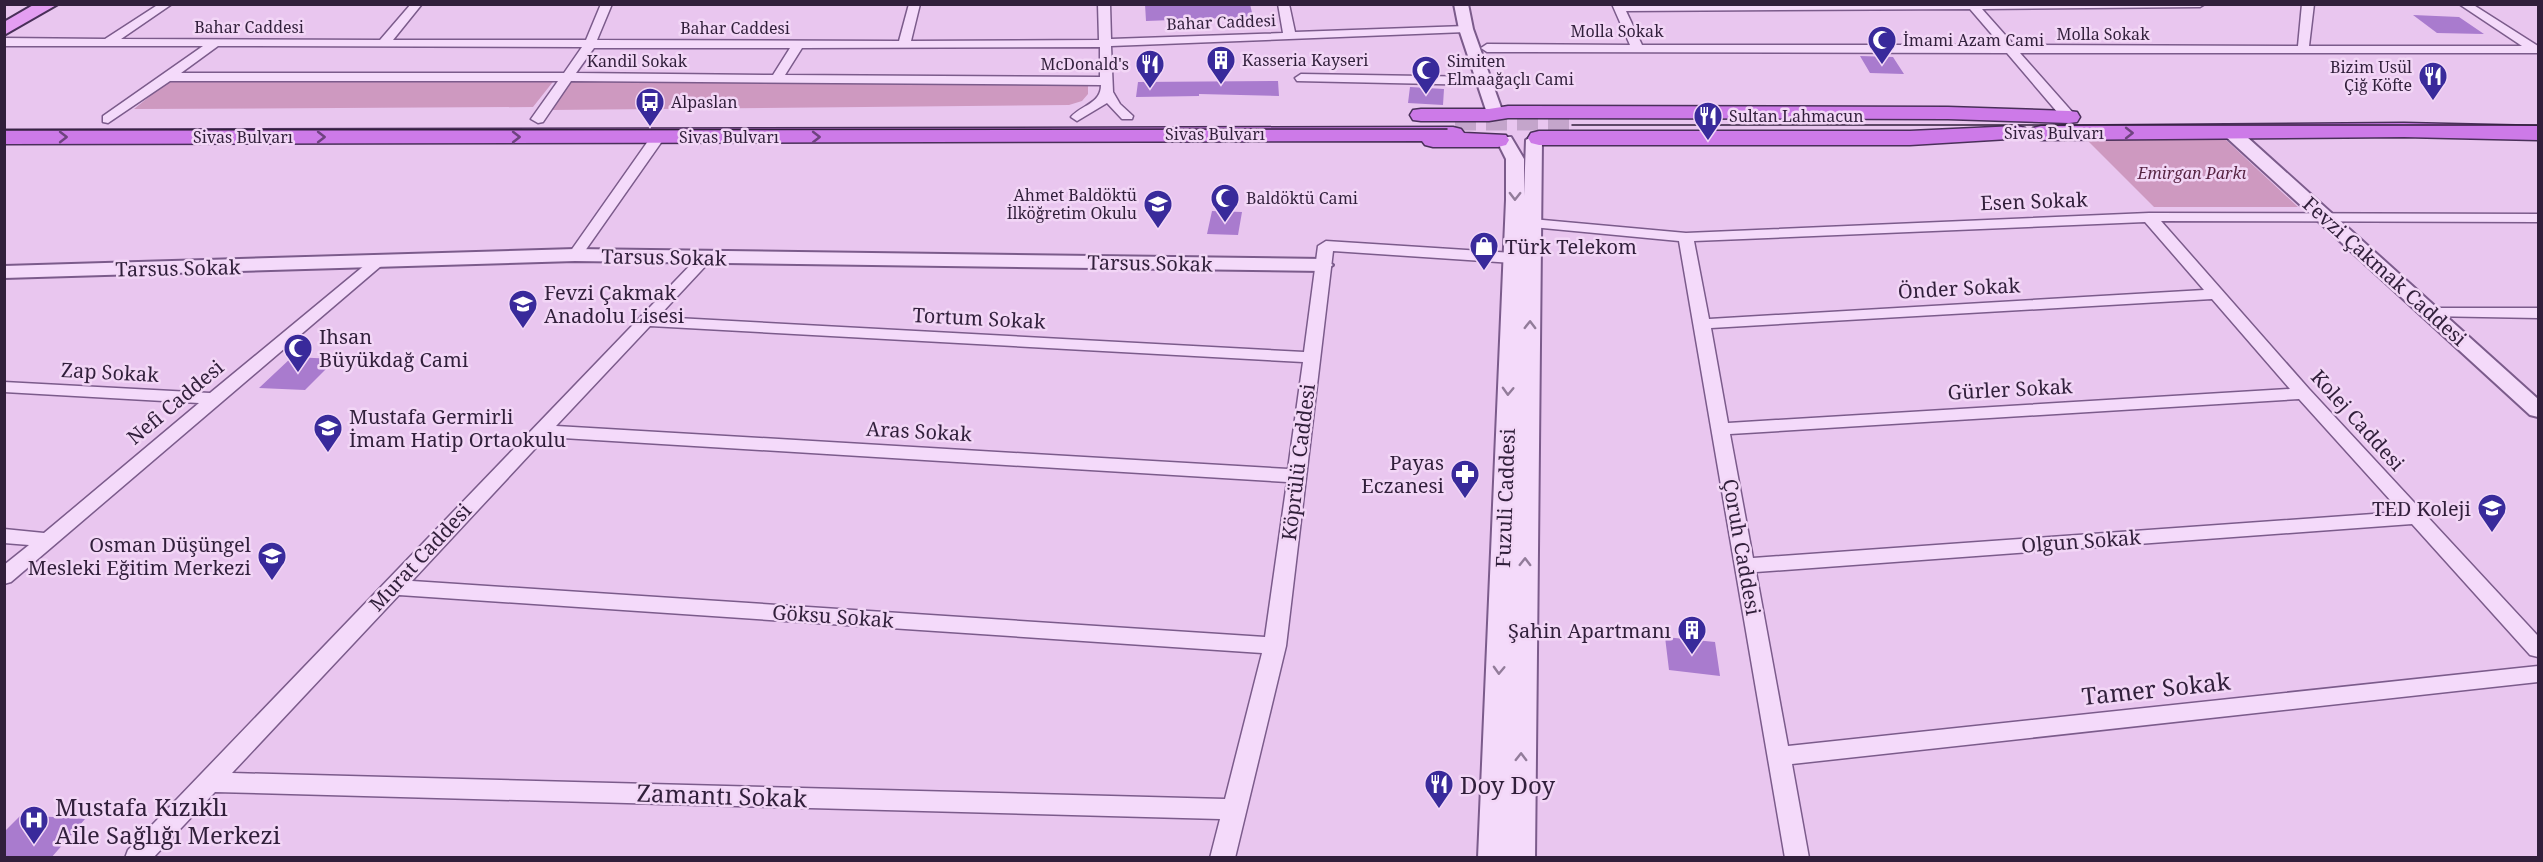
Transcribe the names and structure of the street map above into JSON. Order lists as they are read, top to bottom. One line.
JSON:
{"streets":{"highway":["Sivas Bulvarı"],"street":["Bahar Caddesi","Molla Sokak","Kandil Sokak","Esen Sokak","Tarsus Sokak","Fevzi Çakmak Caddesi","Önder Sokak","Tortum Sokak","Zap Sokak","Gürler Sokak","Nefi Caddesi","Kolej Caddesi","Aras Sokak","Köprülü Caddesi","Fuzuli Caddesi","Olgun Sokak","Çoruh Caddesi","Murat Caddesi","Göksu Sokak","Tamer Sokak","Zamantı Sokak"]},"crossings":[["Sivas Bulvarı","Fevzi Çakmak Caddesi"],["Esen Sokak","Fevzi Çakmak Caddesi"],["Esen Sokak","Kolej Caddesi"],["Esen Sokak","Fuzuli Caddesi"],["Esen Sokak","Çoruh Caddesi"],["Tarsus Sokak","Nefi Caddesi"],["Tarsus Sokak","Köprülü Caddesi"],["Tarsus Sokak","Murat Caddesi"],["Önder Sokak","Kolej Caddesi"],["Önder Sokak","Çoruh Caddesi"],["Tortum Sokak","Köprülü Caddesi"],["Tortum Sokak","Murat Caddesi"],["Zap Sokak","Nefi Caddesi"],["Gürler Sokak","Kolej Caddesi"],["Gürler Sokak","Çoruh Caddesi"],["Kolej Caddesi","Olgun Sokak"],["Aras Sokak","Köprülü Caddesi"],["Aras Sokak","Murat Caddesi"],["Köprülü Caddesi","Göksu Sokak"],["Köprülü Caddesi","Zamantı Sokak"],["Olgun Sokak","Çoruh Caddesi"],["Çoruh Caddesi","Tamer Sokak"],["Murat Caddesi","Göksu Sokak"],["Murat Caddesi","Zamantı Sokak"]],"parks":["Emirgan Parkı"],"places":{"mosque":["İmami Azam Cami","Simiten Elmaağaçlı Cami","Baldöktü Cami","Ihsan Büyükdağ Cami"],"building":["Kasseria Kayseri","Şahin Apartmanı"],"restaurant":["McDonald's","Bizim Usül Çiğ Köfte","Sultan Lahmacun","Doy Doy"],"bus stop":["Alpaslan"],"school or university":["Ahmet Baldöktü İlköğretim Okulu","Fevzi Çakmak Anadolu Lisesi","Mustafa Germirli İmam Hatip Ortaokulu","TED Koleji","Osman Düşüngel Mesleki Eğitim Merkezi"],"shop":["Türk Telekom"],"pharmacy":["Payas Eczanesi"],"hospital":["Mustafa Kızıklı Aile Sağlığı Merkezi"]}}
